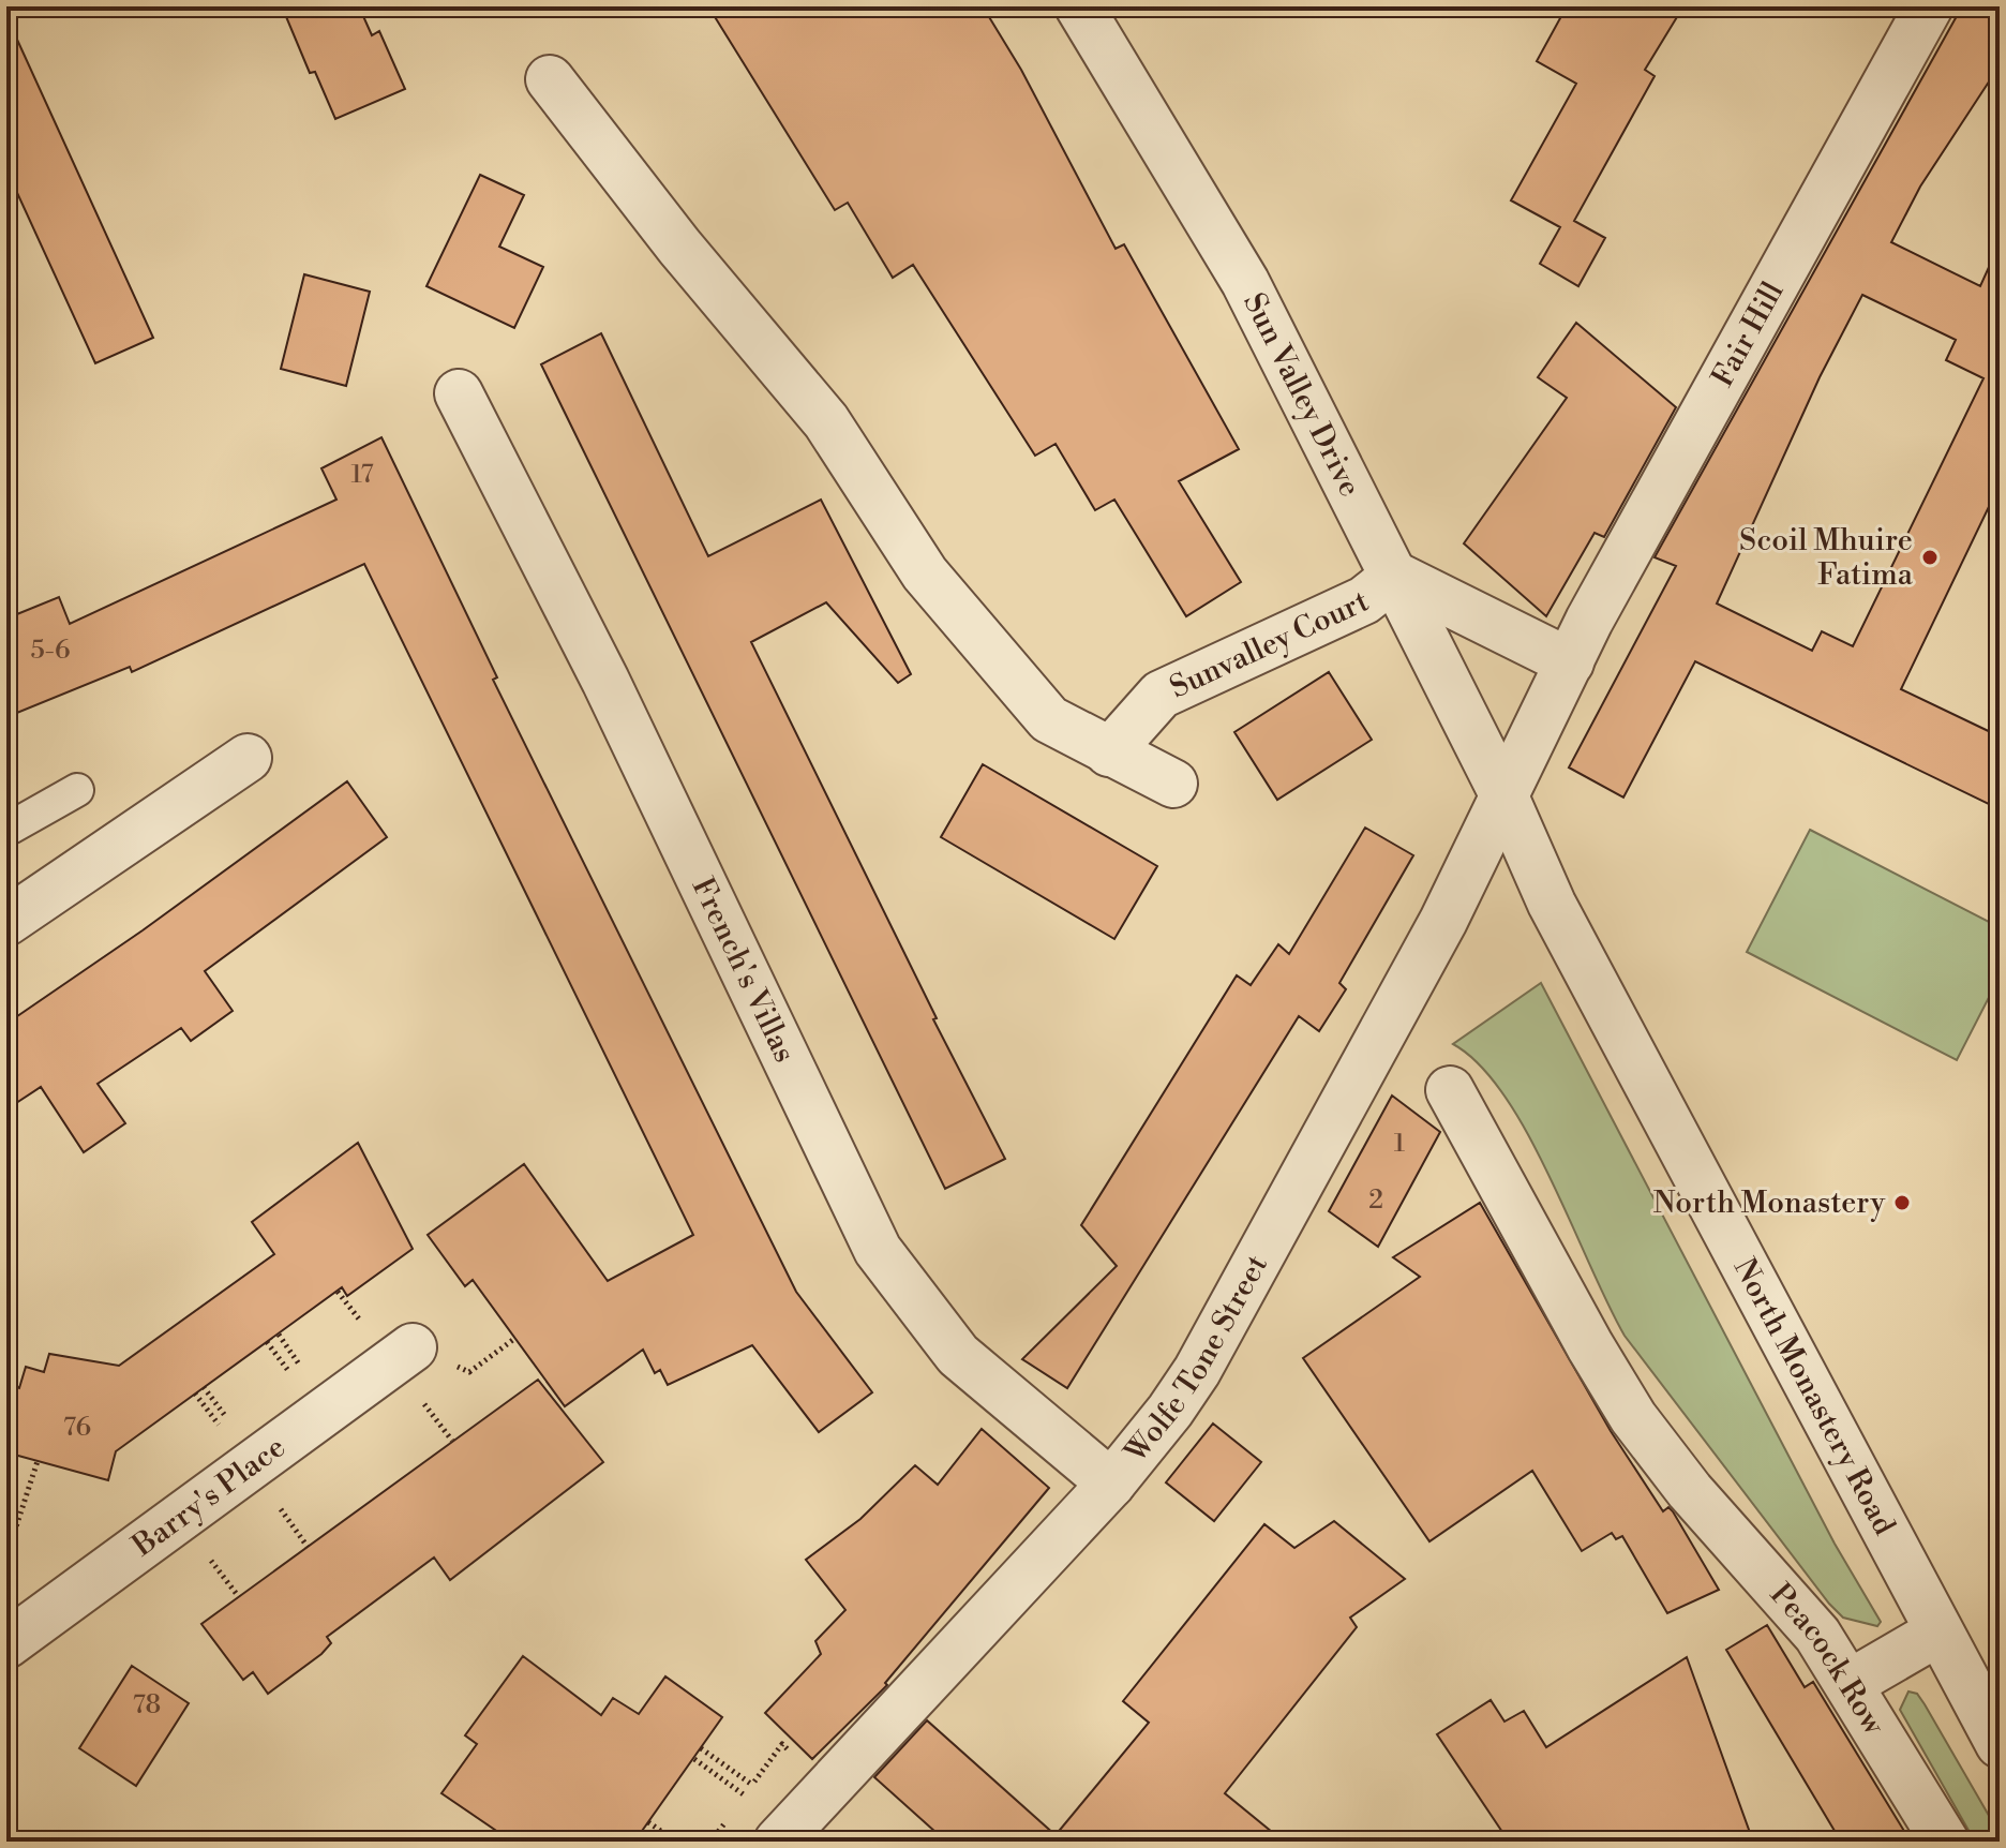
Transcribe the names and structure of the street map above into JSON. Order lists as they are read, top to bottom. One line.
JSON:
{"streets":{"street":["Fair Hill","Sun Valley Drive","Sunvalley Court","French's Villas","Wolfe Tone Street","North Monastery Road","Barry's Place","Peacock Row"]},"crossings":[["Fair Hill","Sun Valley Drive"],["Fair Hill","Wolfe Tone Street"],["Fair Hill","North Monastery Road"],["Sun Valley Drive","Sunvalley Court"],["Sun Valley Drive","Wolfe Tone Street"],["Sun Valley Drive","North Monastery Road"],["French's Villas","Wolfe Tone Street"],["Wolfe Tone Street","North Monastery Road"]],"places":["Scoil Mhuire Fatima","North Monastery"],"house_numbers":["17","5-6","1","2","76","78"]}
